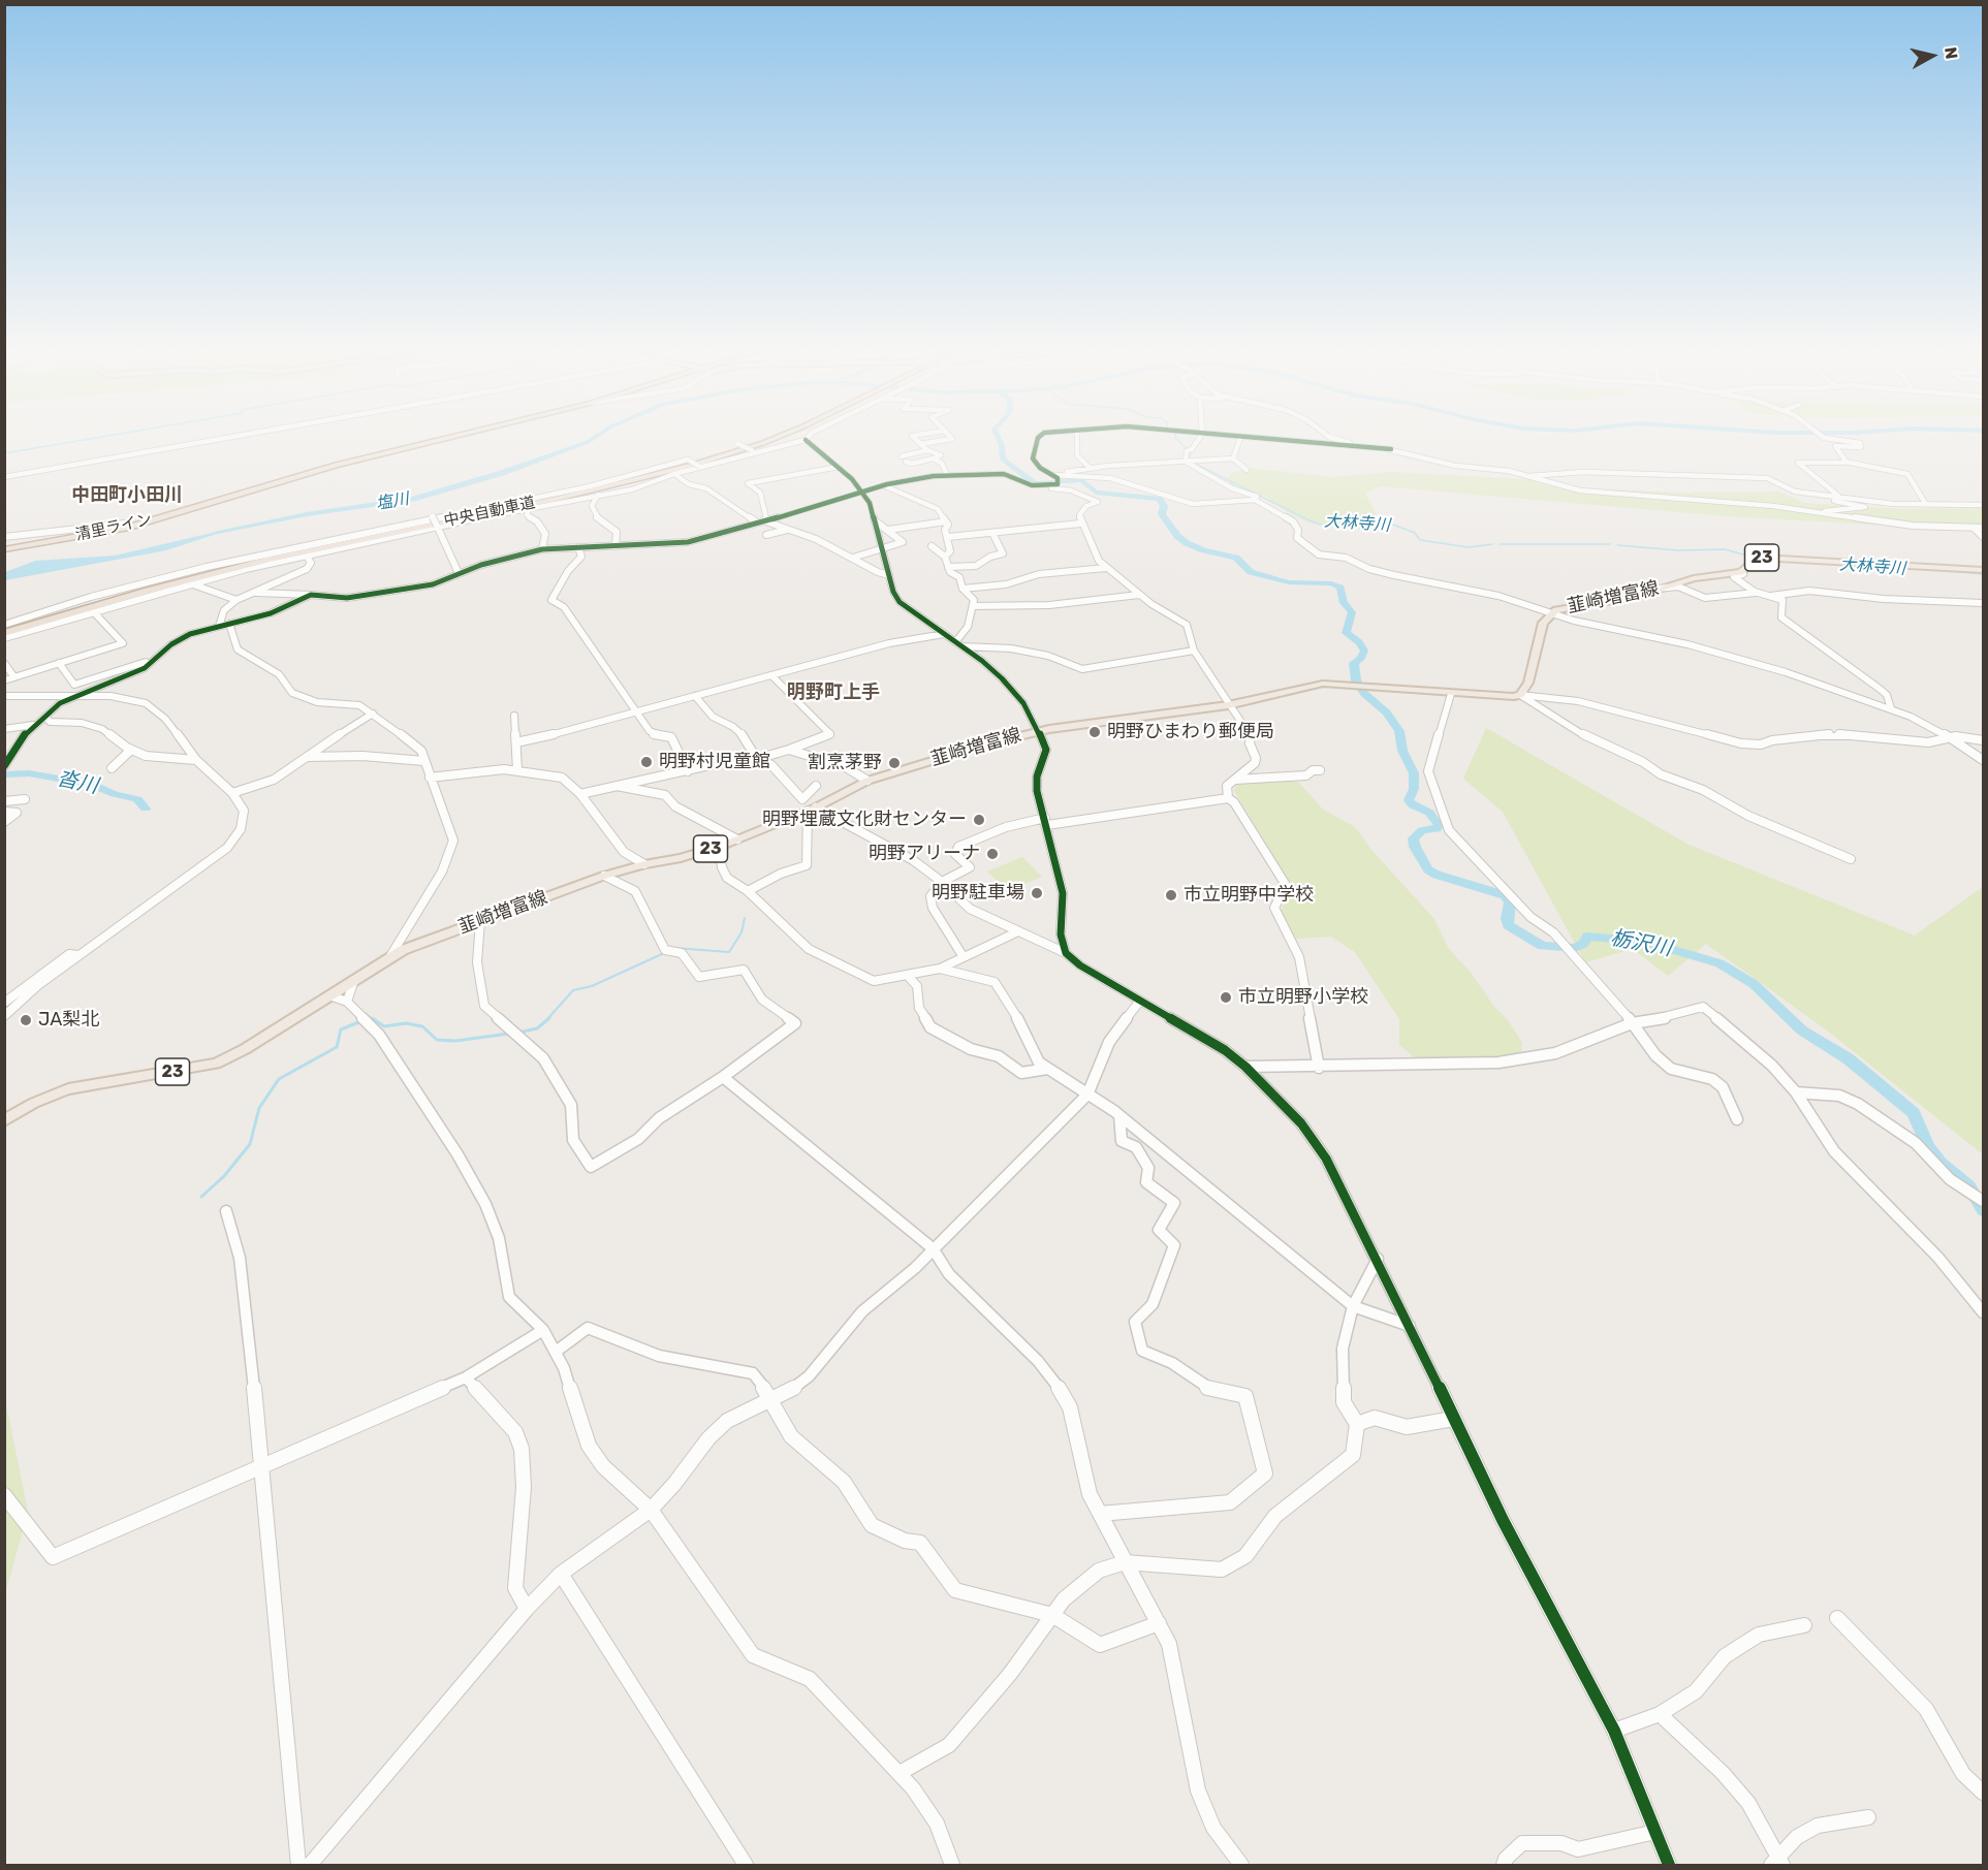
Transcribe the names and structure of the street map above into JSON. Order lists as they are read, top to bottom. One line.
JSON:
{"streets":{"highway":["中央自動車道","清里ライン"],"main road":["23","韮崎増富線"]},"districts":["中田町小田川","明野町上手"],"water":["塩川","大林寺川","沓川","栃沢川"],"places":["明野ひまわり郵便局","明野村児童館","割烹茅野","明野埋蔵文化財センター","明野アリーナ","明野駐車場","市立明野中学校","市立明野小学校","JA梨北"],"north":"right"}
